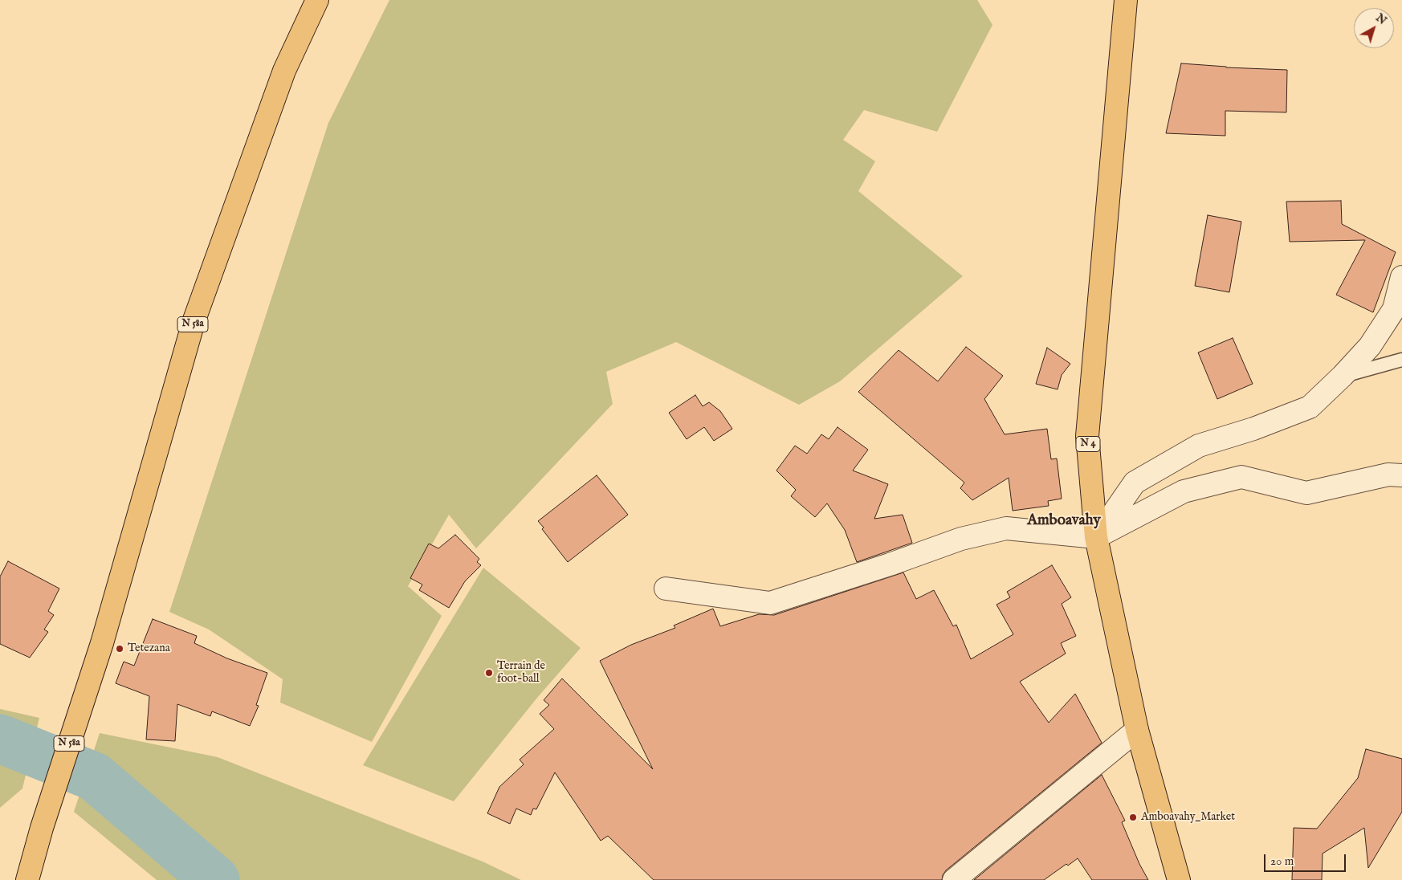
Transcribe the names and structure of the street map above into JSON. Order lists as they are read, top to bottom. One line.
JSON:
{"streets":{"main road":["N 58a","N 4"]},"districts":["Amboavahy"],"places":["Tetezana","Terrain de foot-ball","Amboavahy_Market"],"scale_bar":"20 m","north":"top right"}
